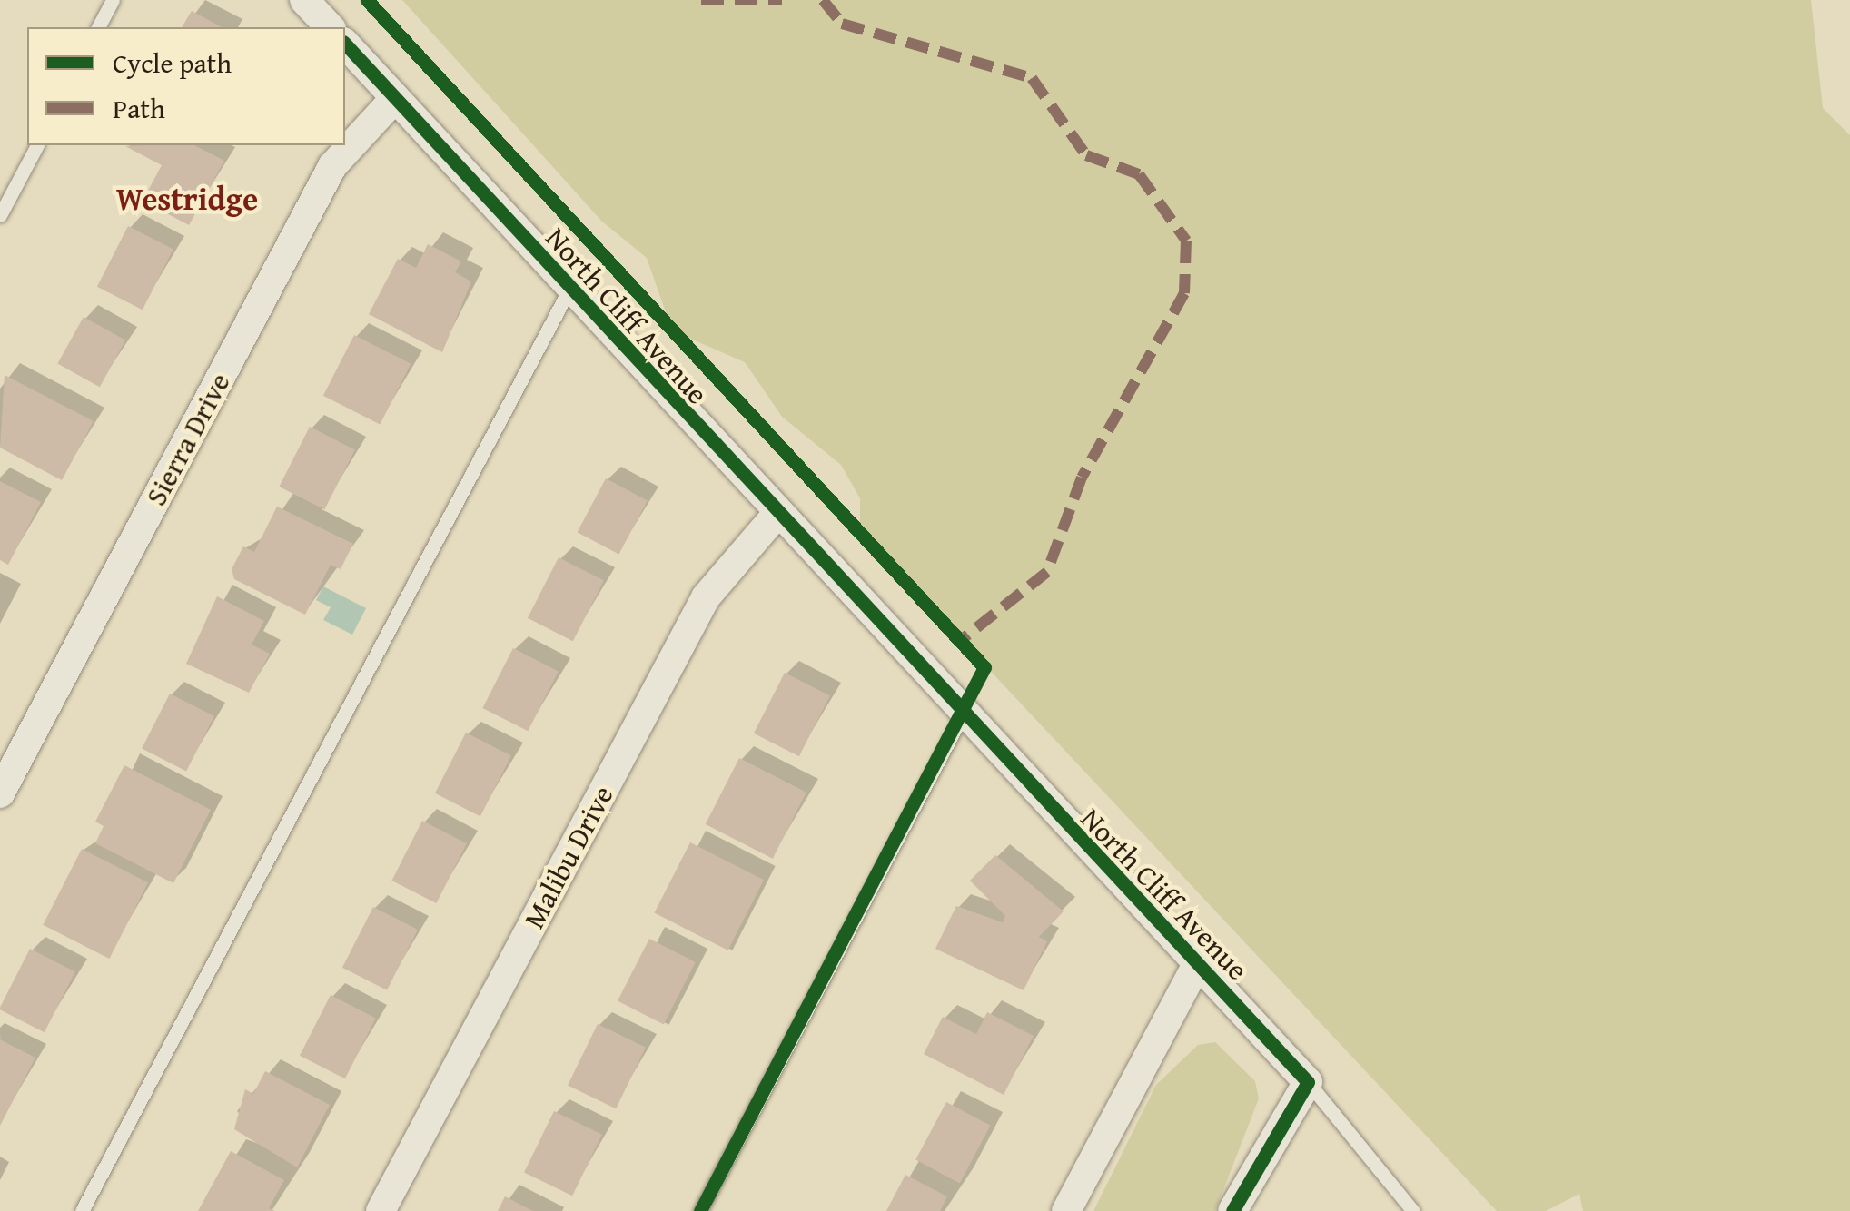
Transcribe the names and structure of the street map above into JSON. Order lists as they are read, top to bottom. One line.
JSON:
{"streets":{"street":["North Cliff Avenue","Sierra Drive","Malibu Drive"]},"crossings":[["North Cliff Avenue","Sierra Drive"],["North Cliff Avenue","Malibu Drive"]],"districts":["Westridge"],"legend":["Cycle path","Path"]}
